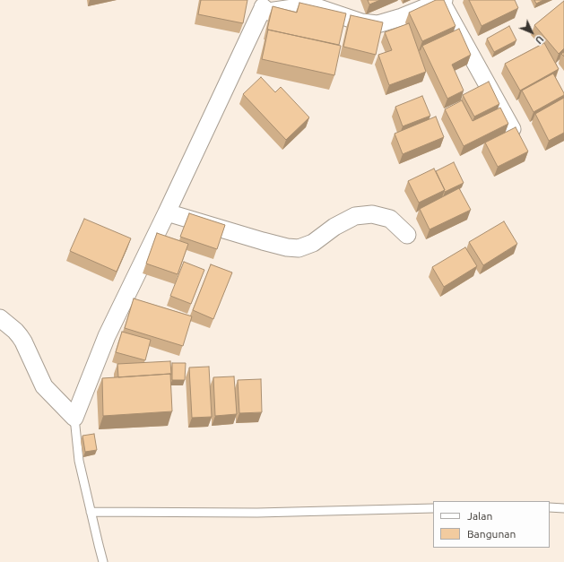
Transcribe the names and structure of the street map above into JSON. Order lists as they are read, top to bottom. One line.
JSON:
{"legend":["Jalan","Bangunan"],"north":"bottom right"}
